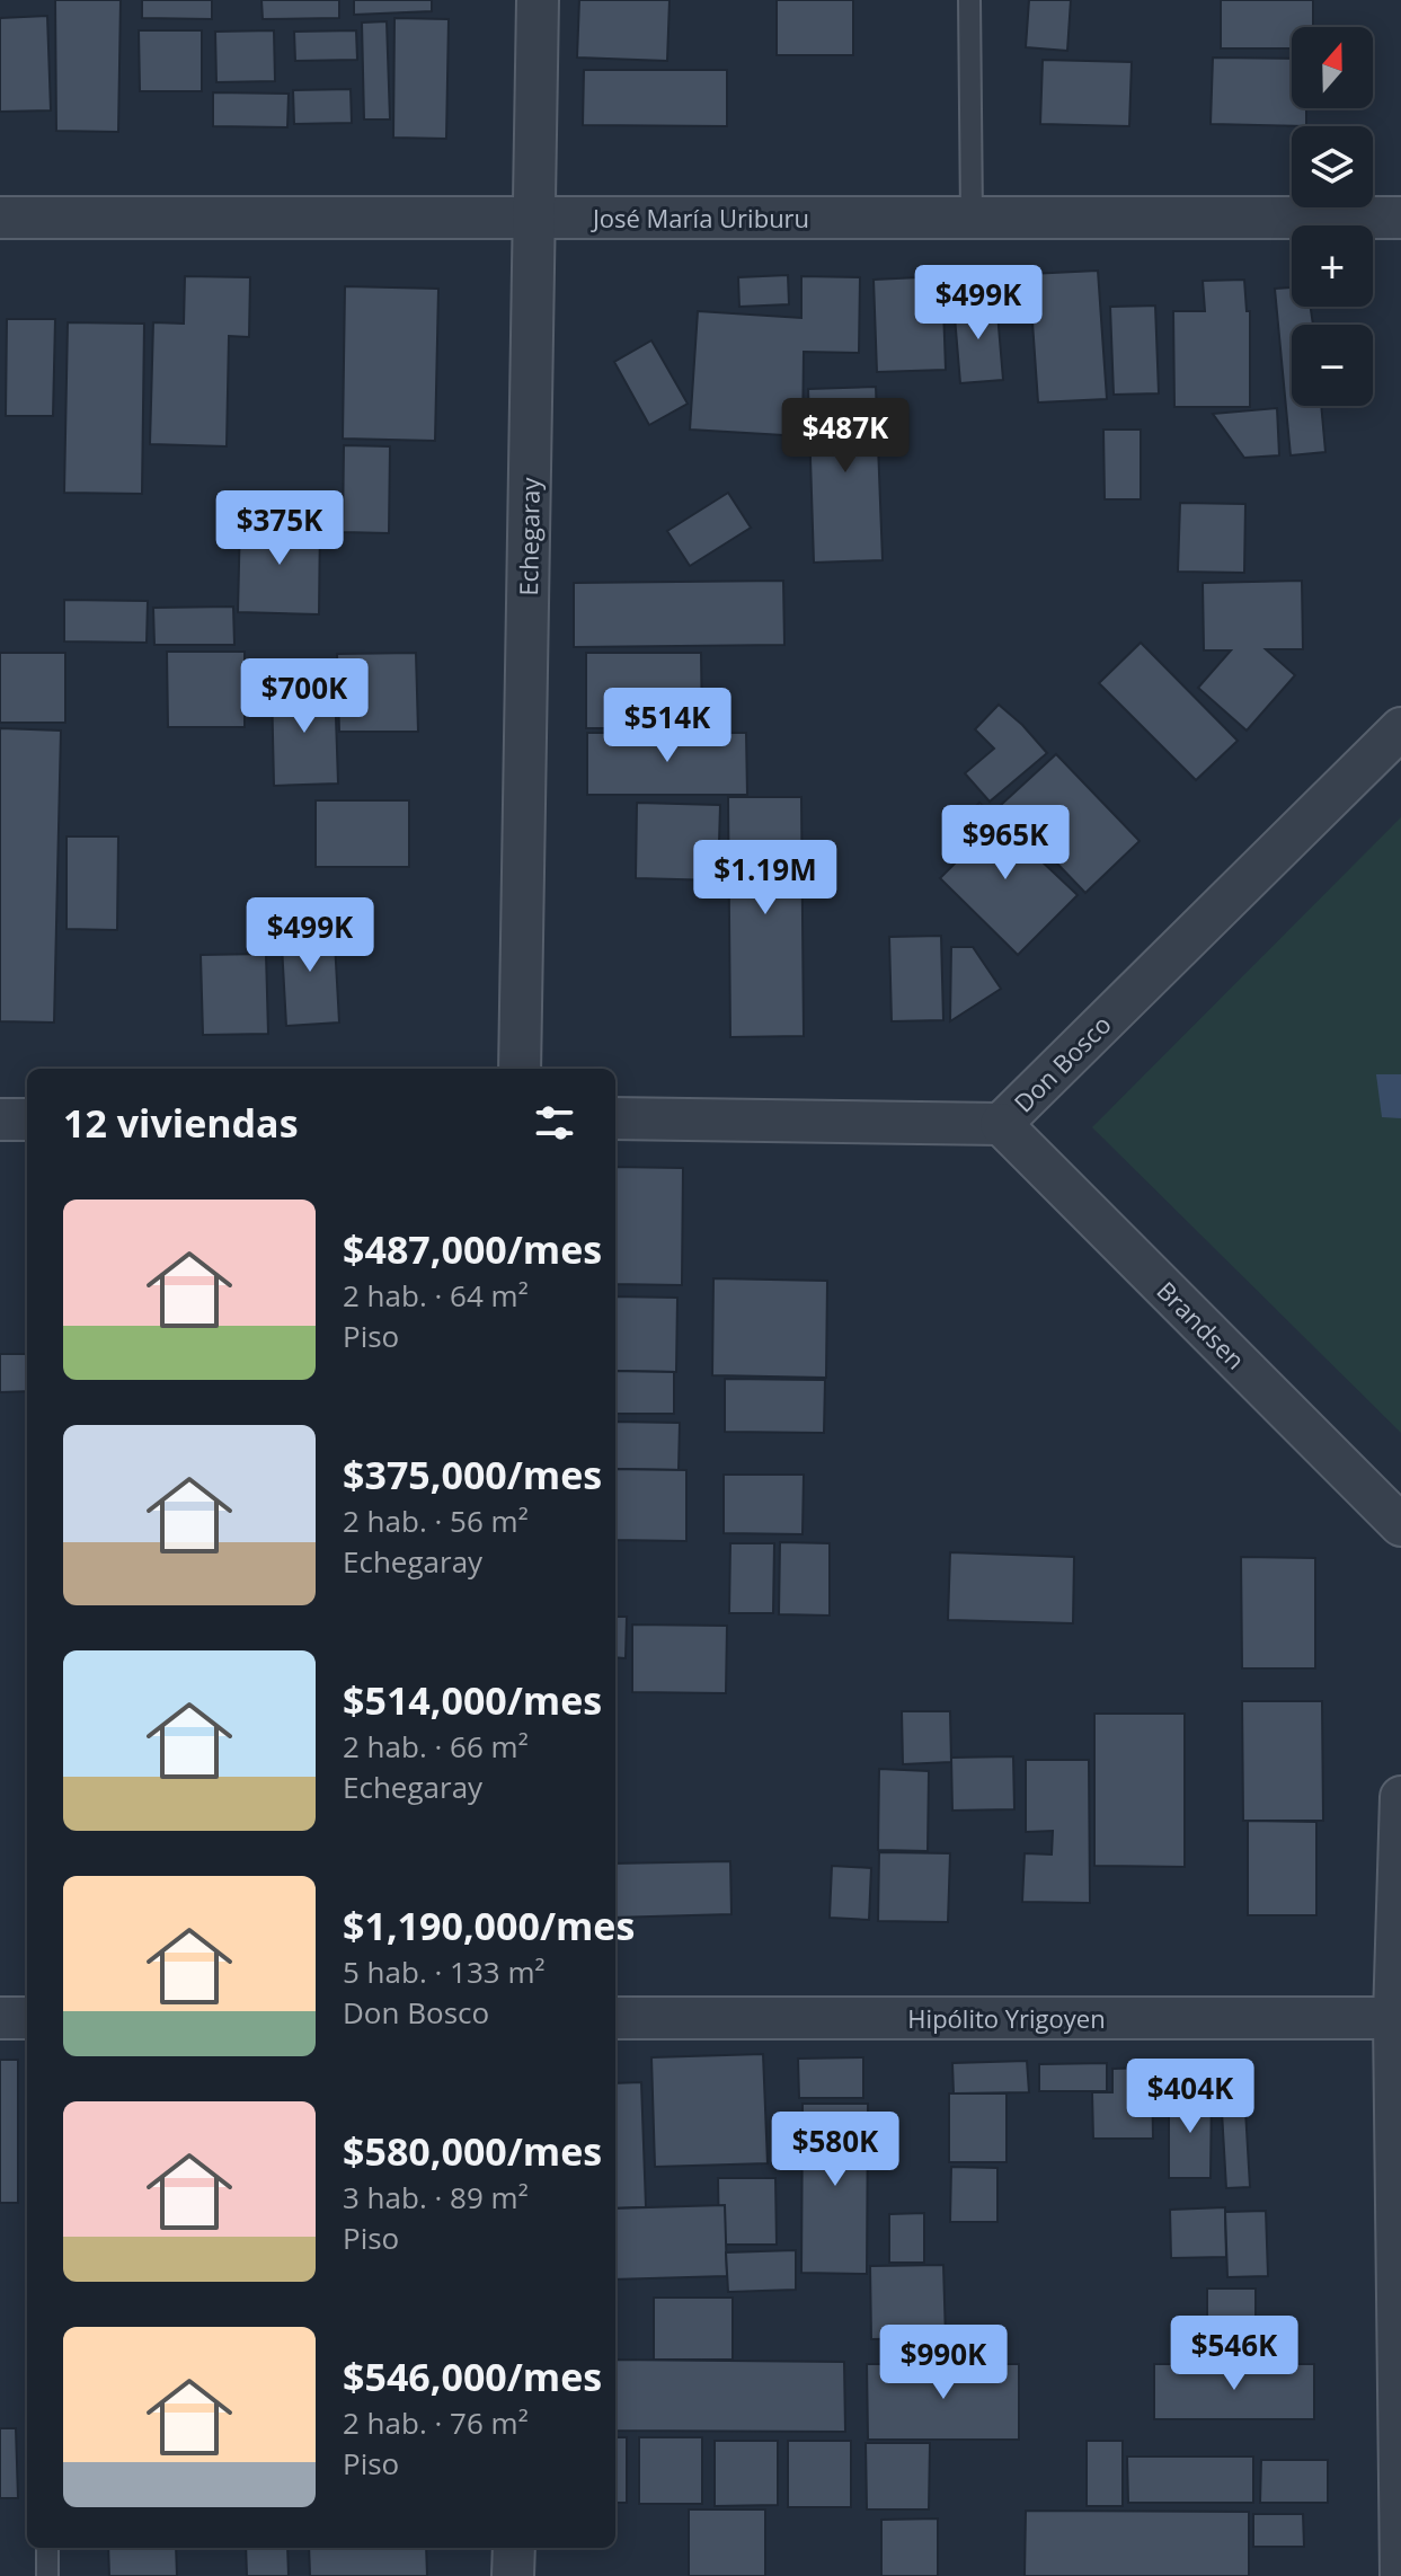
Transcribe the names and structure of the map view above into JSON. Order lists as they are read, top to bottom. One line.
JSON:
{"streets":{"street":["José María Uriburu","Echegaray","Don Bosco","Brandsen","Hipólito Yrigoyen"]},"crossings":[["José María Uriburu","Echegaray"],["Don Bosco","Brandsen"]],"north":"top","page":{"map_buttons":["+","−"],"price":["$499K","$487K","$375K","$700K","$514K","$965K","$1.19M","$499K","$404K","$580K","$546K","$990K"],"heading":"12 viviendas","list":[{"name":"$487,000/mes","note":"2 hab. · 64 m² · Piso"},{"name":"$375,000/mes","note":"2 hab. · 56 m² · Echegaray"},{"name":"$514,000/mes","note":"2 hab. · 66 m² · Echegaray"},{"name":"$1,190,000/mes","note":"5 hab. · 133 m² · Don Bosco"},{"name":"$580,000/mes","note":"3 hab. · 89 m² · Piso"},{"name":"$546,000/mes","note":"2 hab. · 76 m² · Piso"}]}}
